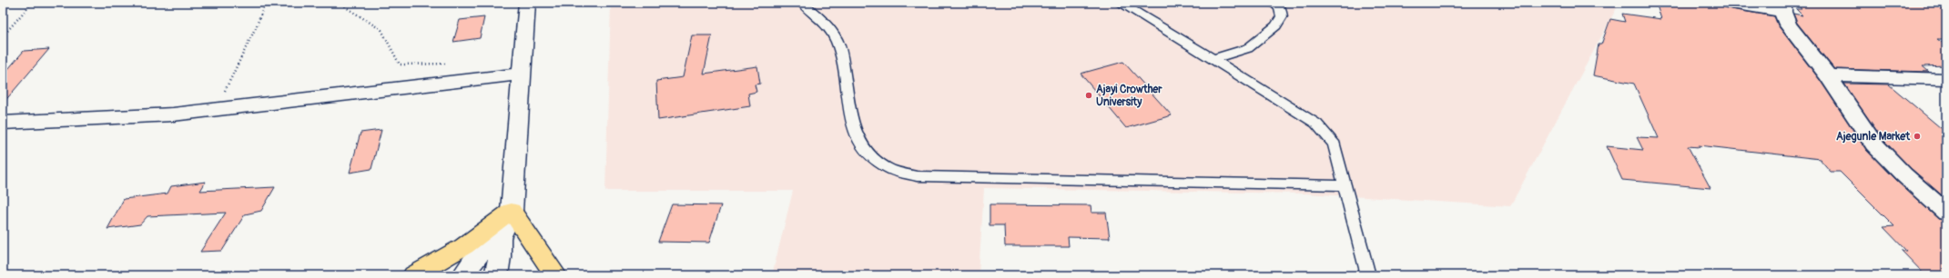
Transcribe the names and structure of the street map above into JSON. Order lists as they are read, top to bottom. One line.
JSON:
{"places":["Ajayi Crowther University","Ajegunle Market"]}
